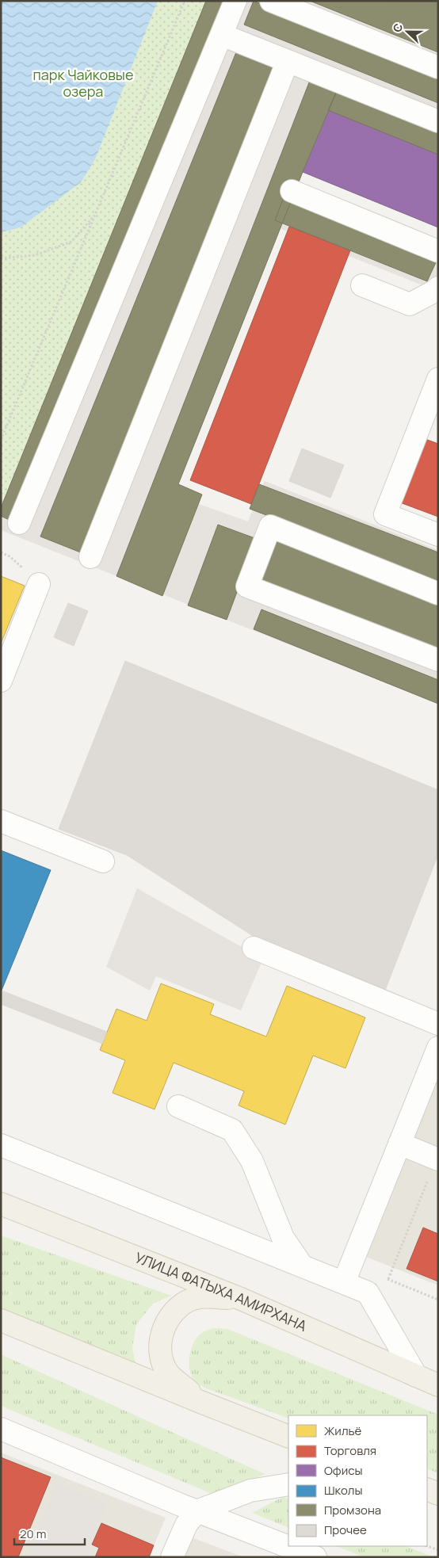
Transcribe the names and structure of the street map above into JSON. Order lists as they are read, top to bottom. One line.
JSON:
{"streets":{"main road":["УЛИЦА ФАТЫХА АМИРХАНА"]},"parks":["парк Чайковые озера"],"legend":["Жильё","Торговля","Офисы","Школы","Промзона","Прочее"],"scale_bar":"20 m","north":"left"}
